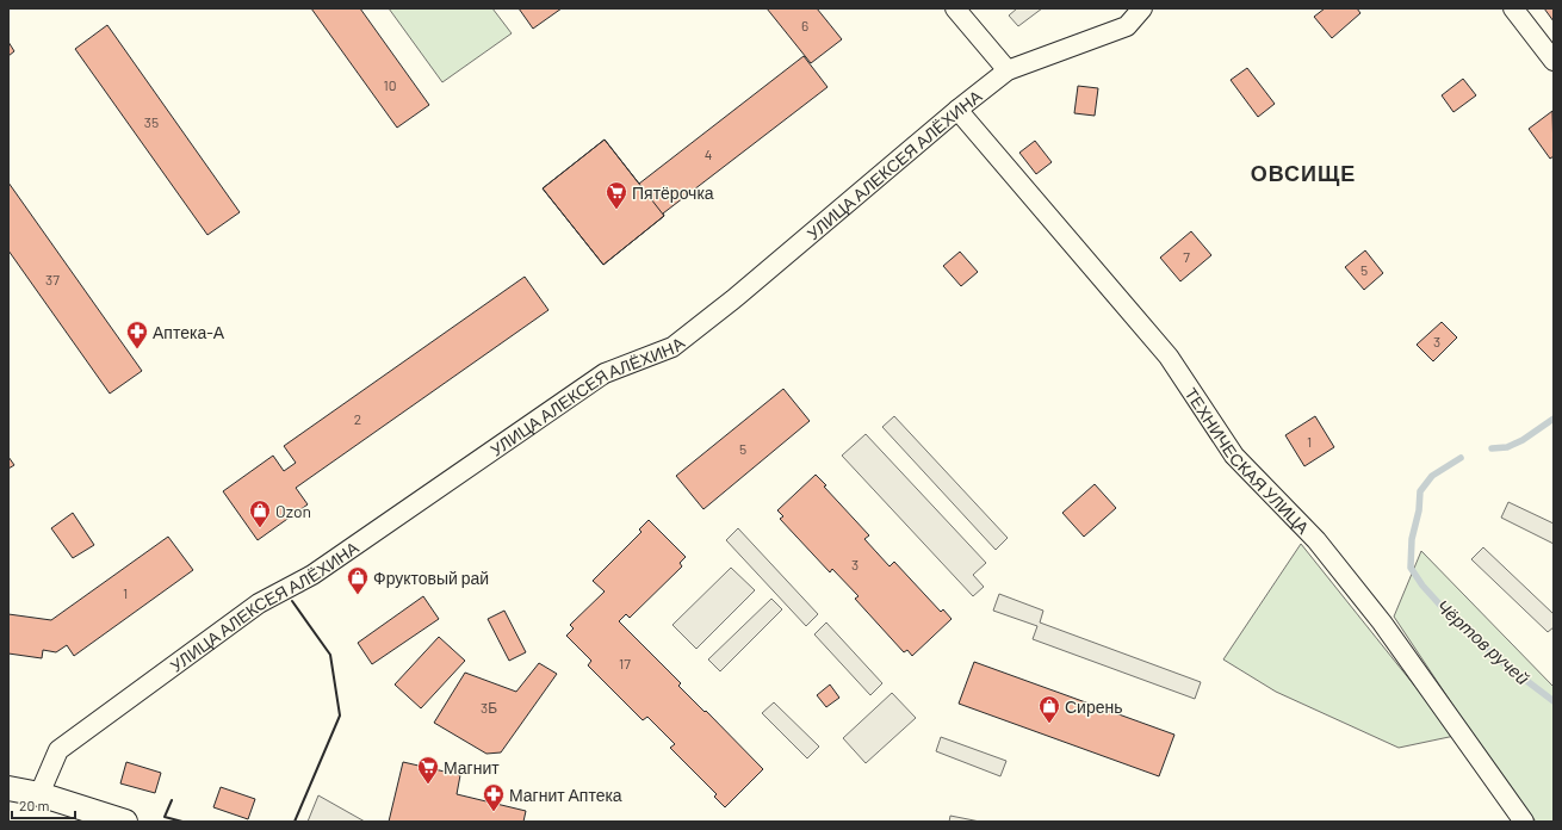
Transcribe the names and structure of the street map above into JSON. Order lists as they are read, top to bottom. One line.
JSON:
{"streets":{"street":["УЛИЦА АЛЕКСЕЯ АЛЁХИНА","ТЕХНИЧЕСКАЯ УЛИЦА"]},"crossings":[["УЛИЦА АЛЕКСЕЯ АЛЁХИНА","ТЕХНИЧЕСКАЯ УЛИЦА"]],"districts":["ОВСИЩЕ"],"water":["Чёртов ручей"],"places":{"supermarket":["Пятёрочка","Магнит"],"pharmacy":["Аптека-А","Магнит Аптека"],"shop":["Ozon","Фруктовый рай","Сирень"]},"house_numbers":["6","10","35","4","7","5","37","3","2","1","5","3","1","17","3Б"],"scale_bar":"20 m"}
